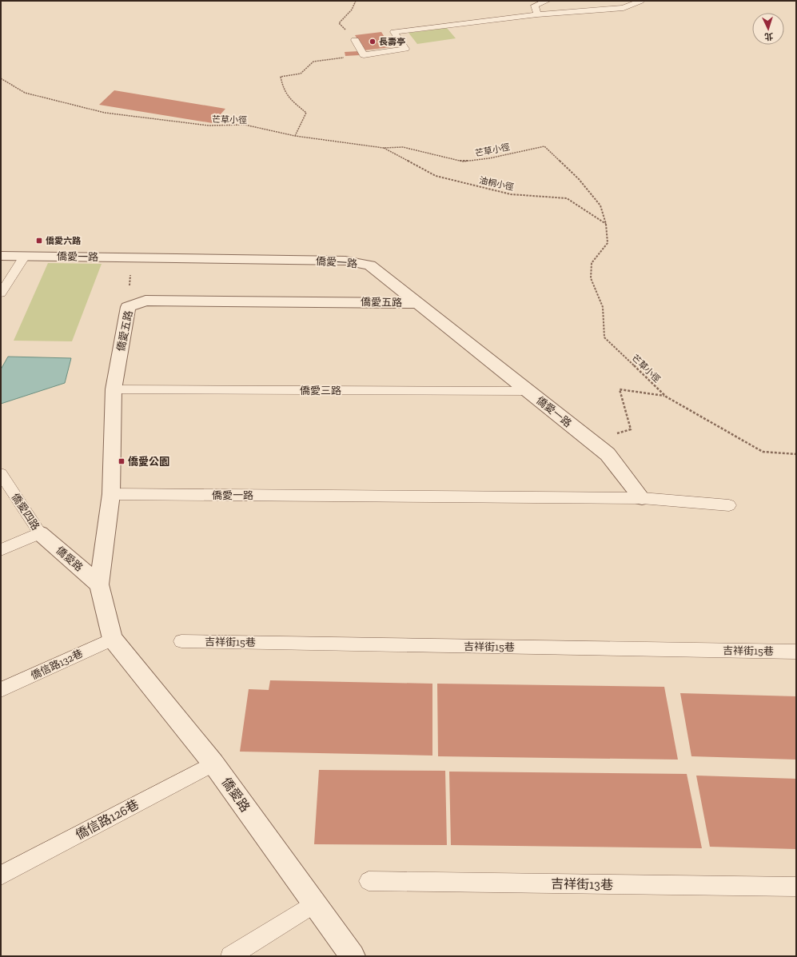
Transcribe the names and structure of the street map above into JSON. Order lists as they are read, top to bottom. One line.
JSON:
{"streets":{"street":["僑愛一路","僑愛五路","僑愛路"],"lane":["僑愛三路","僑愛四路","吉祥街15巷","僑信路132巷","僑信路126巷","吉祥街13巷"],"path":["芒草小徑","油桐小徑"]},"crossings":[["芒草小徑","油桐小徑"],["僑愛一路","僑愛五路"],["僑愛一路","僑愛三路"],["僑愛五路","僑愛三路"],["僑愛五路","僑愛路"],["僑愛四路","僑愛路"],["僑愛路","僑信路132巷"],["僑愛路","僑信路126巷"]],"places":{"other":["長壽亭"],"transit":["僑愛六路","僑愛公園"]},"north":"bottom"}
